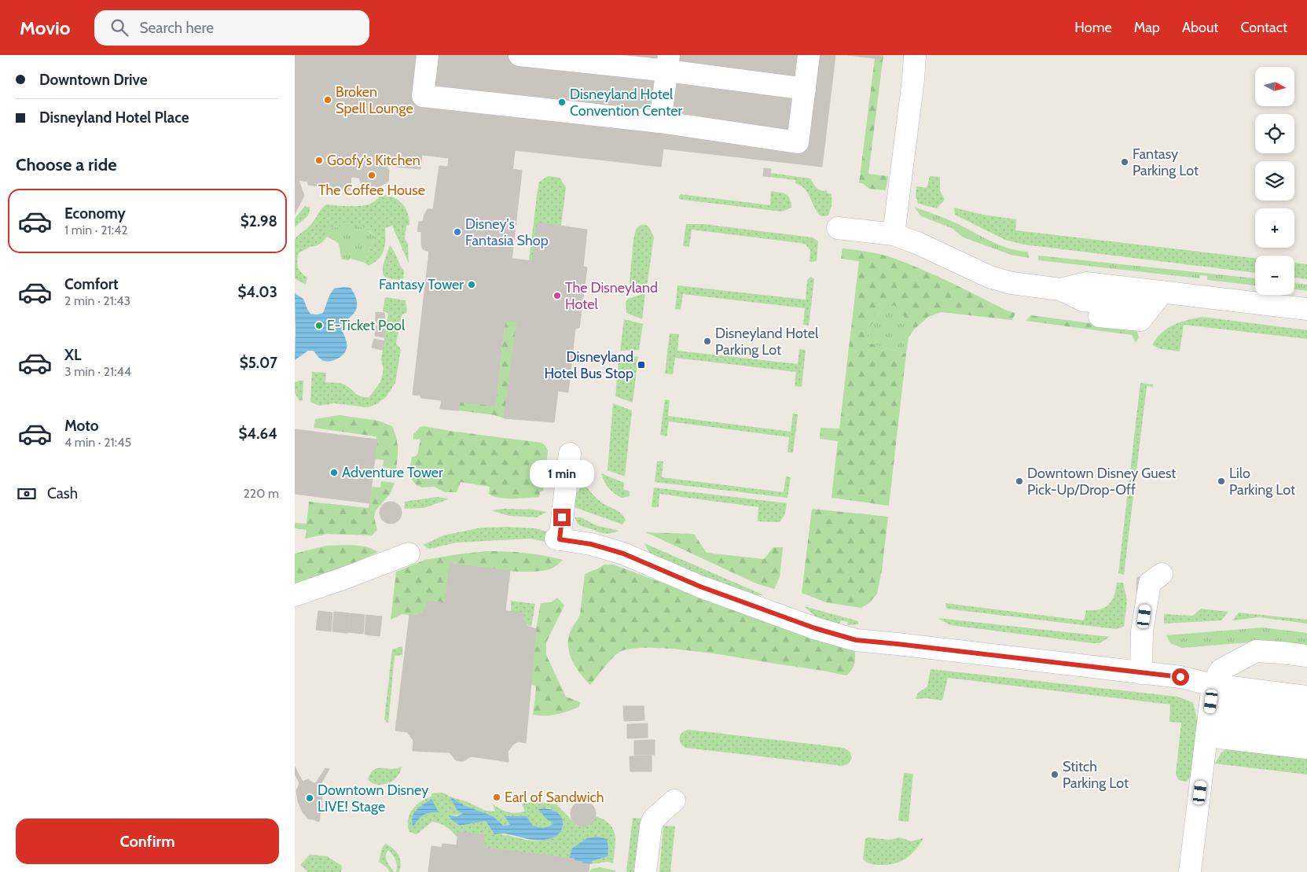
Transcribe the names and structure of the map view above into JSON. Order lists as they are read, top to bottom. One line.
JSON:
{"places":{"other":["Broken Spell Lounge","Disneyland Hotel Convention Center","Goofy's Kitchen","Fantasy Parking Lot","The Coffee House","Disney's Fantasia Shop","Fantasy Tower","The Disneyland Hotel","E-Ticket Pool","Disneyland Hotel Parking Lot","Adventure Tower","Downtown Disney Guest Pick-Up/Drop-Off","Lilo Parking Lot","Stitch Parking Lot","Earl of Sandwich","Downtown Disney LIVE! Stage"],"transit":["Disneyland Hotel Bus Stop"]},"north":"right","page":{"header":"Movio","search":"Search here","nav":["Home","Map","About","Contact"],"banner":["Downtown Drive","Disneyland Hotel Place"],"map_buttons":["+","−"],"heading":"Choose a ride","list":[{"name":"Economy","note":"1 min · 21:42","value":"$2.98"},{"name":"Comfort","note":"2 min · 21:43","value":"$4.03"},{"name":"XL","note":"3 min · 21:44","value":"$5.07"},{"name":"Moto","note":"4 min · 21:45","value":"$4.64"}],"bubble":"1 min","pay":["Cash","220 m"],"buttons":"Confirm"}}
